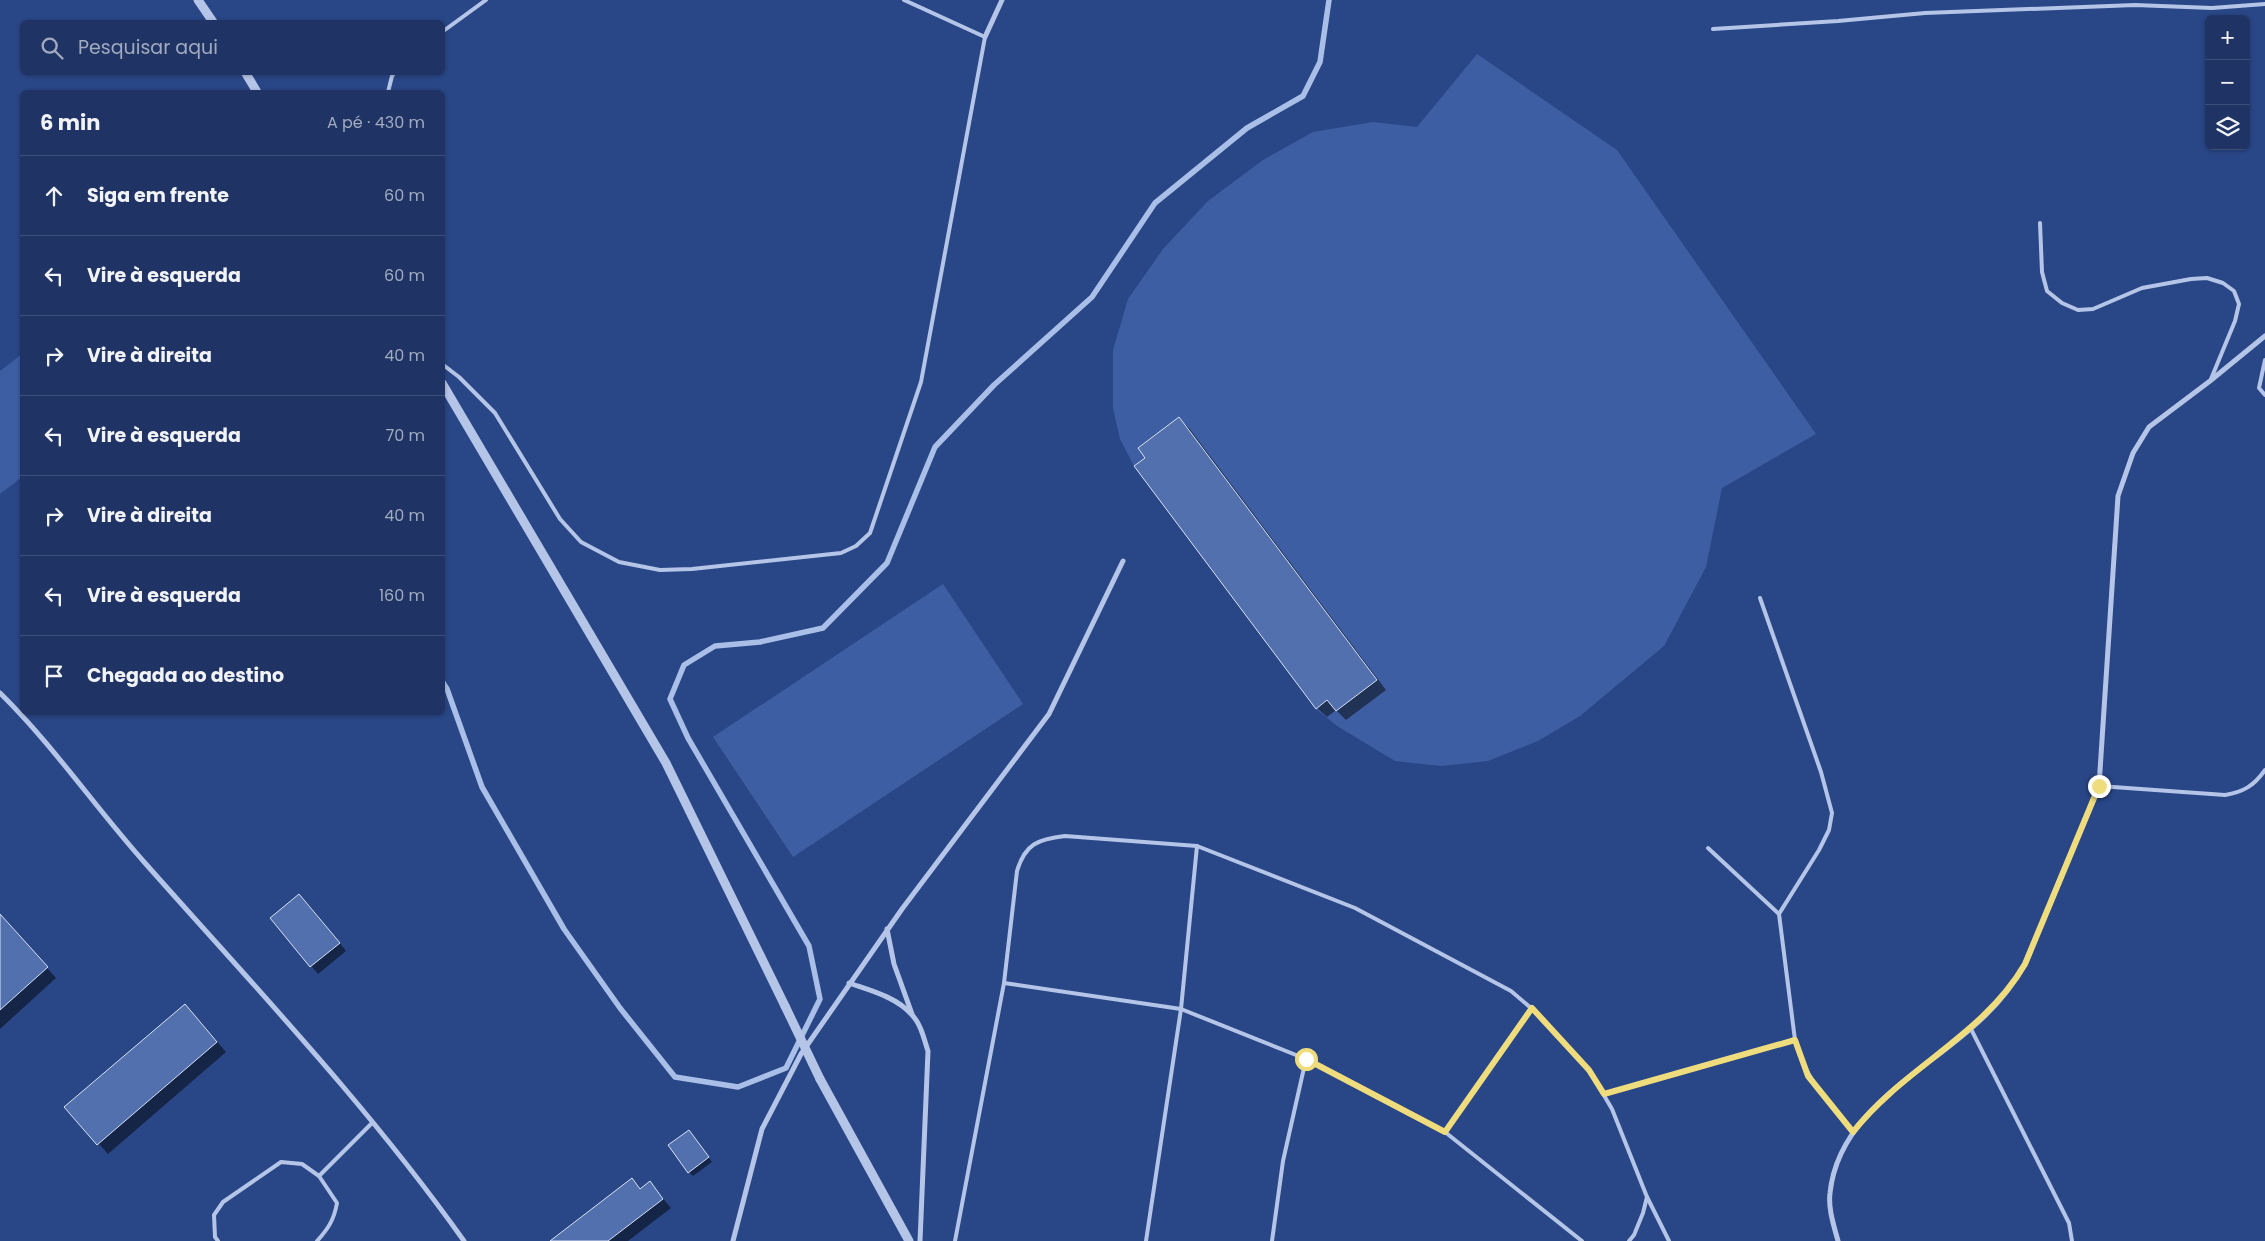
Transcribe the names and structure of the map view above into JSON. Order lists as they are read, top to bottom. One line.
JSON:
{"page":{"map_buttons":["+","−"],"search":"Pesquisar aqui","heading":["6 min","A pé · 430 m"],"list":[["Siga em frente","60 m"],["Vire à esquerda","60 m"],["Vire à direita","40 m"],["Vire à esquerda","70 m"],["Vire à direita","40 m"],["Vire à esquerda","160 m"],"Chegada ao destino"]}}
